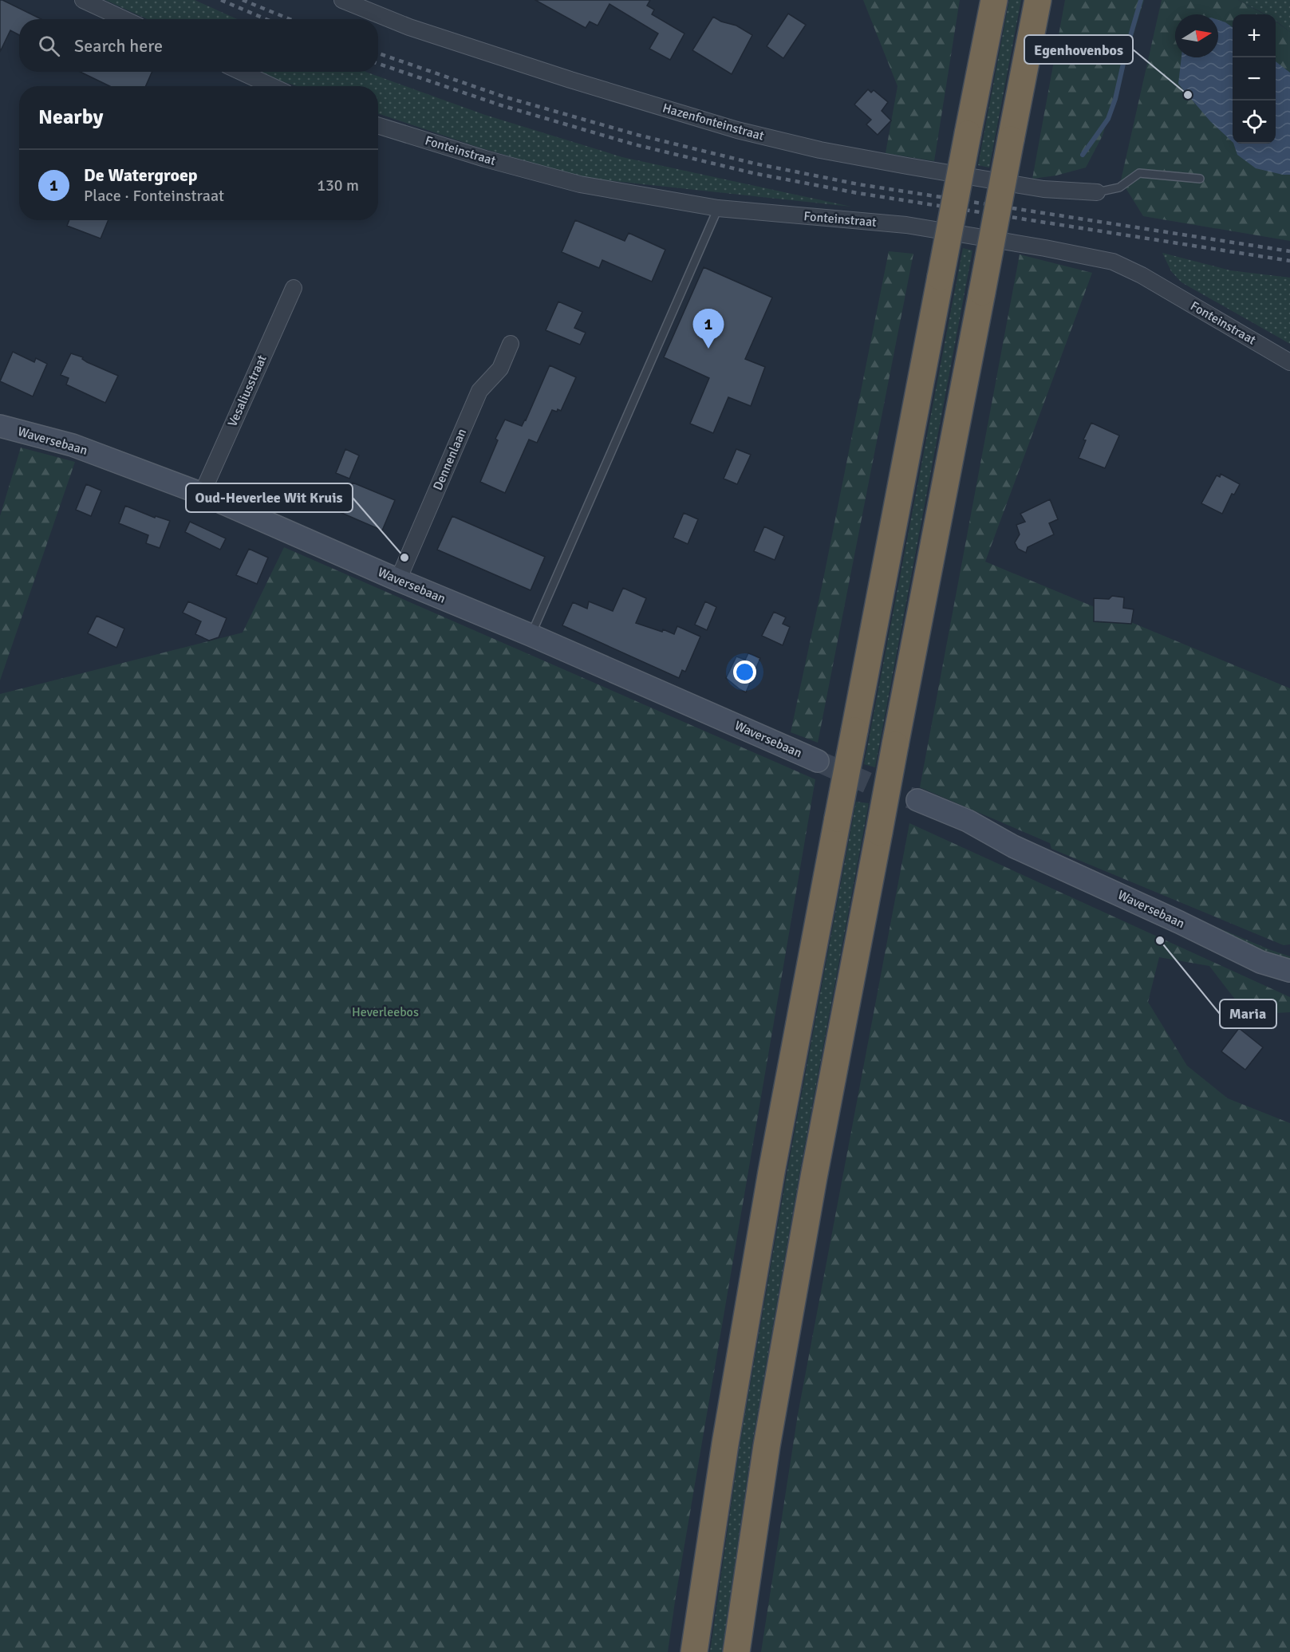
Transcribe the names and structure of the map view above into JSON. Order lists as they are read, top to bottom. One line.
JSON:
{"streets":{"street":["Hazenfonteinstraat","Fonteinstraat","Vesaliusstraat","Waversebaan","Dennenlaan"]},"crossings":[["Vesaliusstraat","Waversebaan"],["Waversebaan","Dennenlaan"]],"parks":["Heverleebos"],"places":["Egenhovenbos","Oud-Heverlee Wit Kruis","Maria"],"north":"right","page":{"map_buttons":["+","−"],"search":"Search here","heading":"Nearby","list":[{"mark":"1","name":"De Watergroep","note":"Place · Fonteinstraat","value":"130 m"}],"pins":"1"}}
